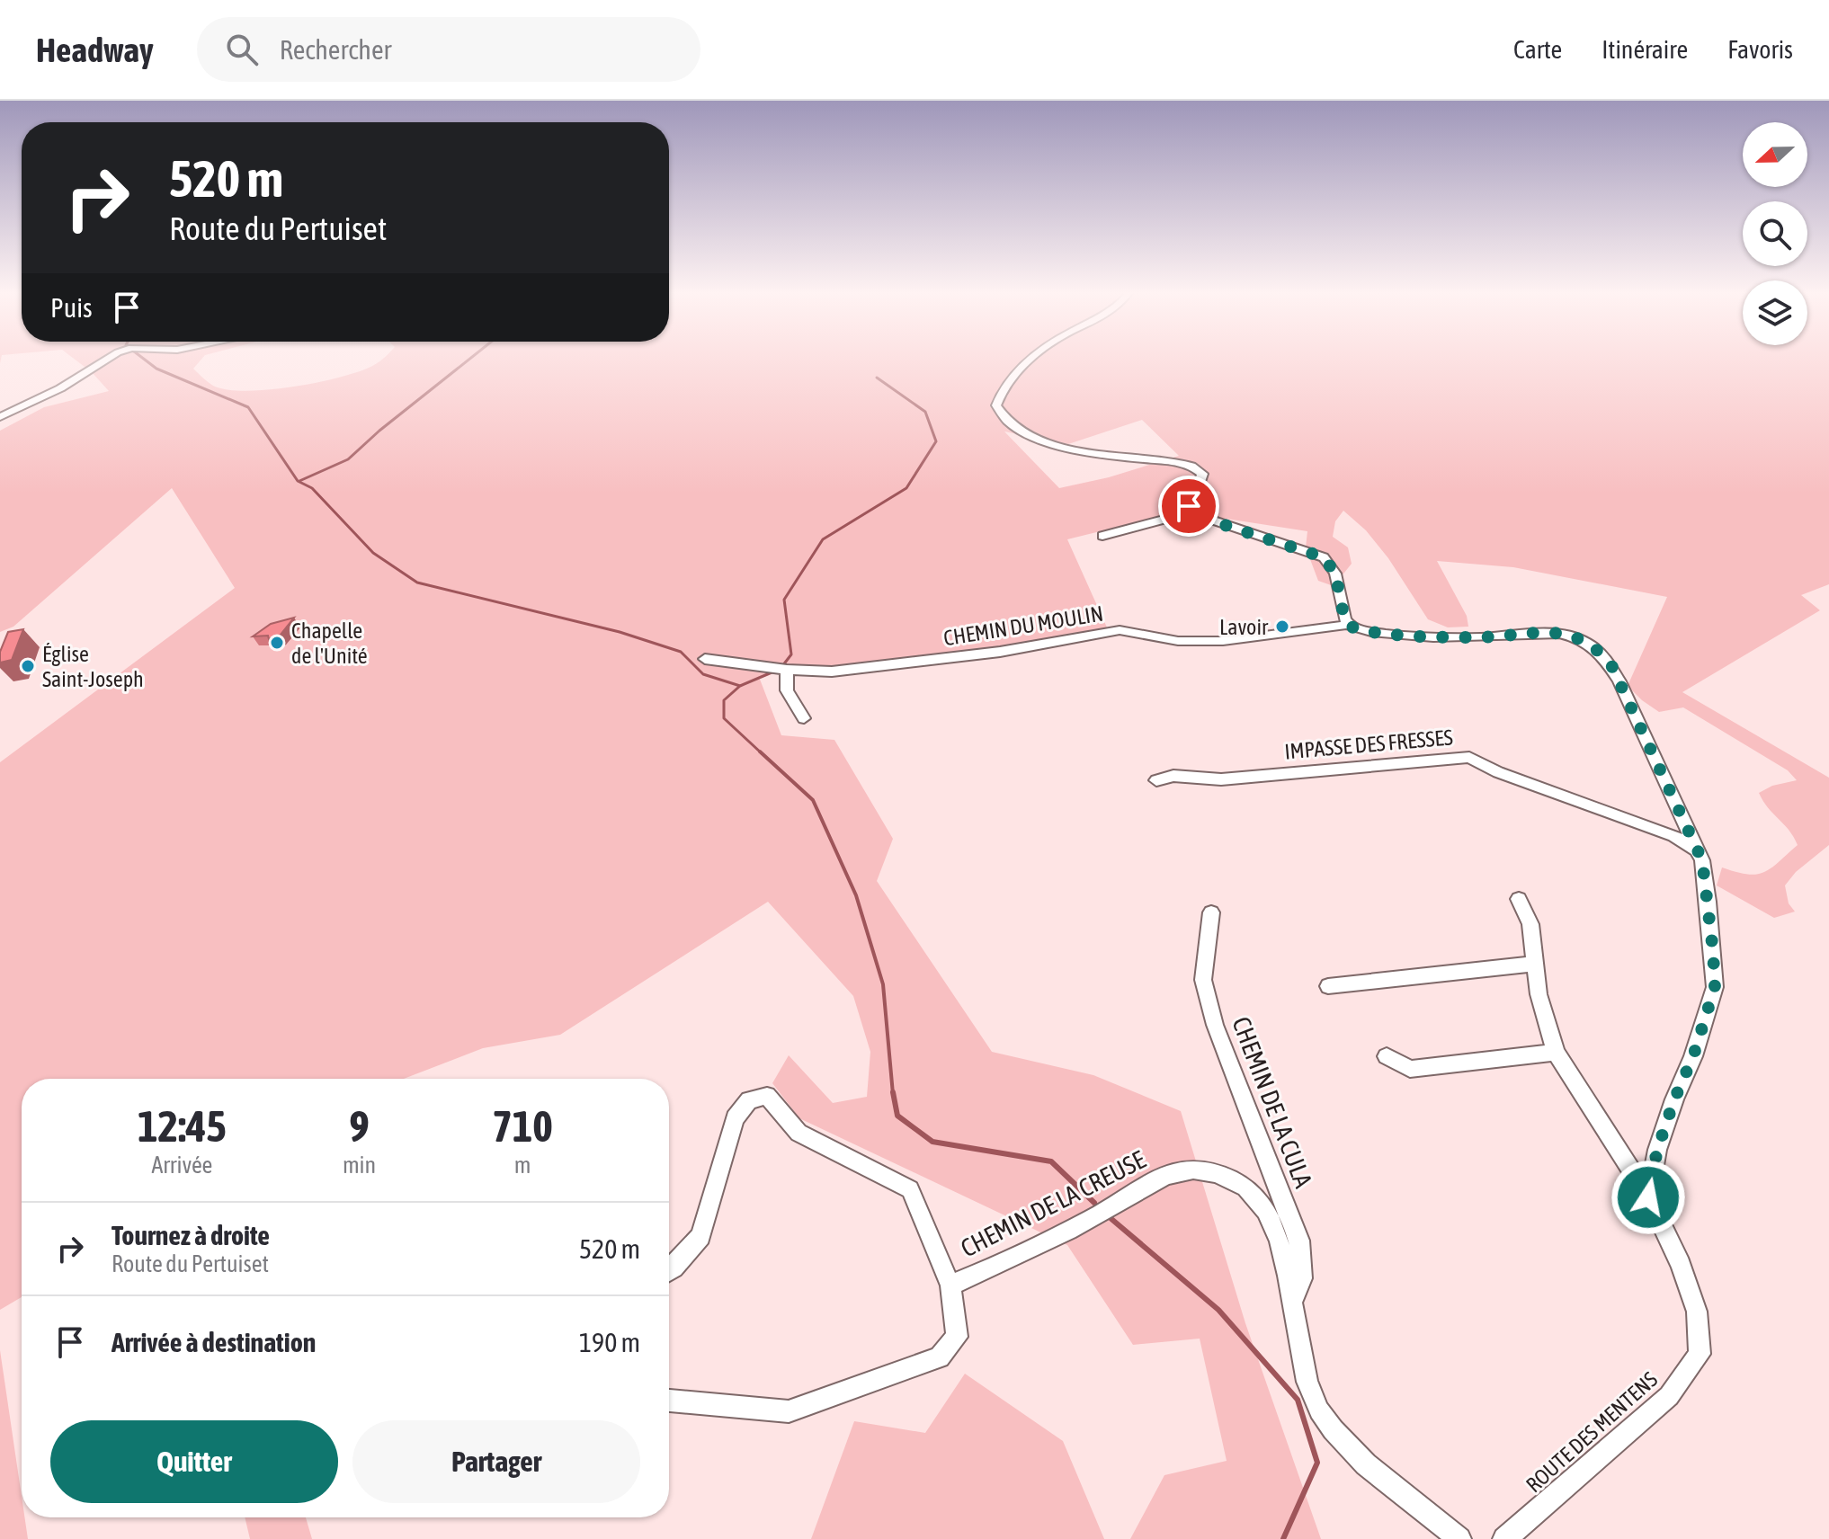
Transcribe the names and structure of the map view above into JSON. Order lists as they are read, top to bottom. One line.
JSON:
{"streets":{"street":["CHEMIN DU MOULIN","IMPASSE DES FRESSES","CHEMIN DE LA CULA","CHEMIN DE LA CREUSE","ROUTE DES MENTENS"]},"crossings":[["CHEMIN DE LA CULA","CHEMIN DE LA CREUSE"]],"places":["Lavoir","Chapelle de l'Unité","Église Saint-Joseph"],"north":"left","page":{"header":"Headway","search":"Rechercher","nav":["Carte","Itinéraire","Favoris"],"turn":["520 m","Route du Pertuiset"],"then":"Puis","eta":["12:45","Arrivée","9","min","710","m"],"list":[{"name":"Tournez à droite","note":"Route du Pertuiset","value":"520 m"},{"name":"Arrivée à destination","value":"190 m"}],"buttons":["Quitter","Partager"]}}
